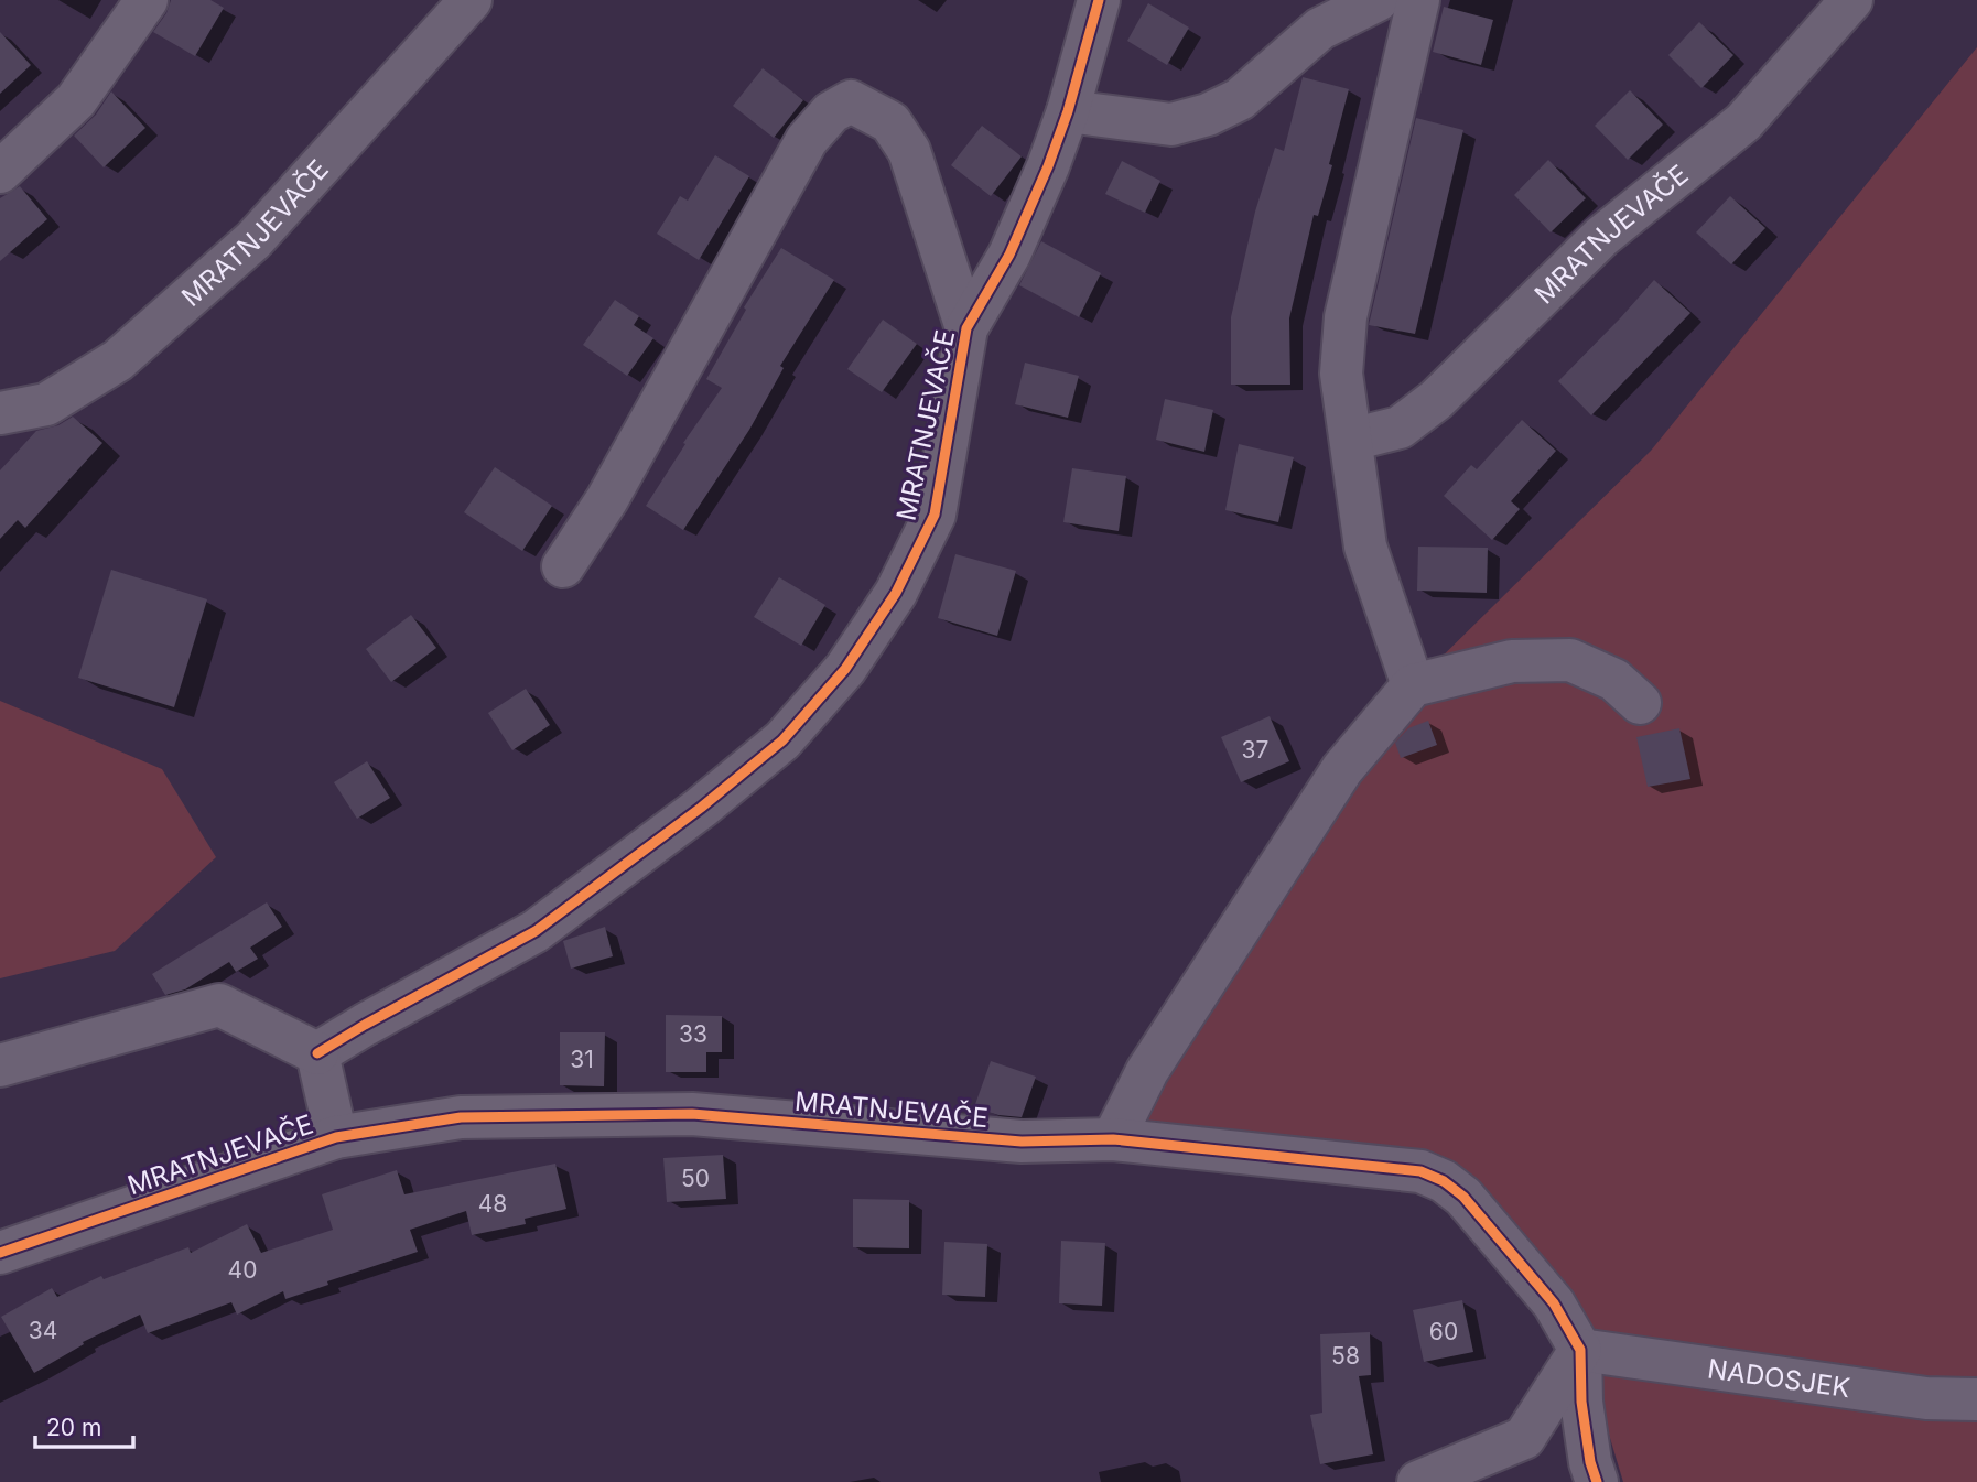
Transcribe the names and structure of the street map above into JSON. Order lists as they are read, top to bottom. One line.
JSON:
{"streets":{"street":["MRATNJEVAČE","NADOSJEK"]},"crossings":[["MRATNJEVAČE","NADOSJEK"]],"house_numbers":["37","33","31","50","48","40","34","60","58"],"scale_bar":"20 m"}
